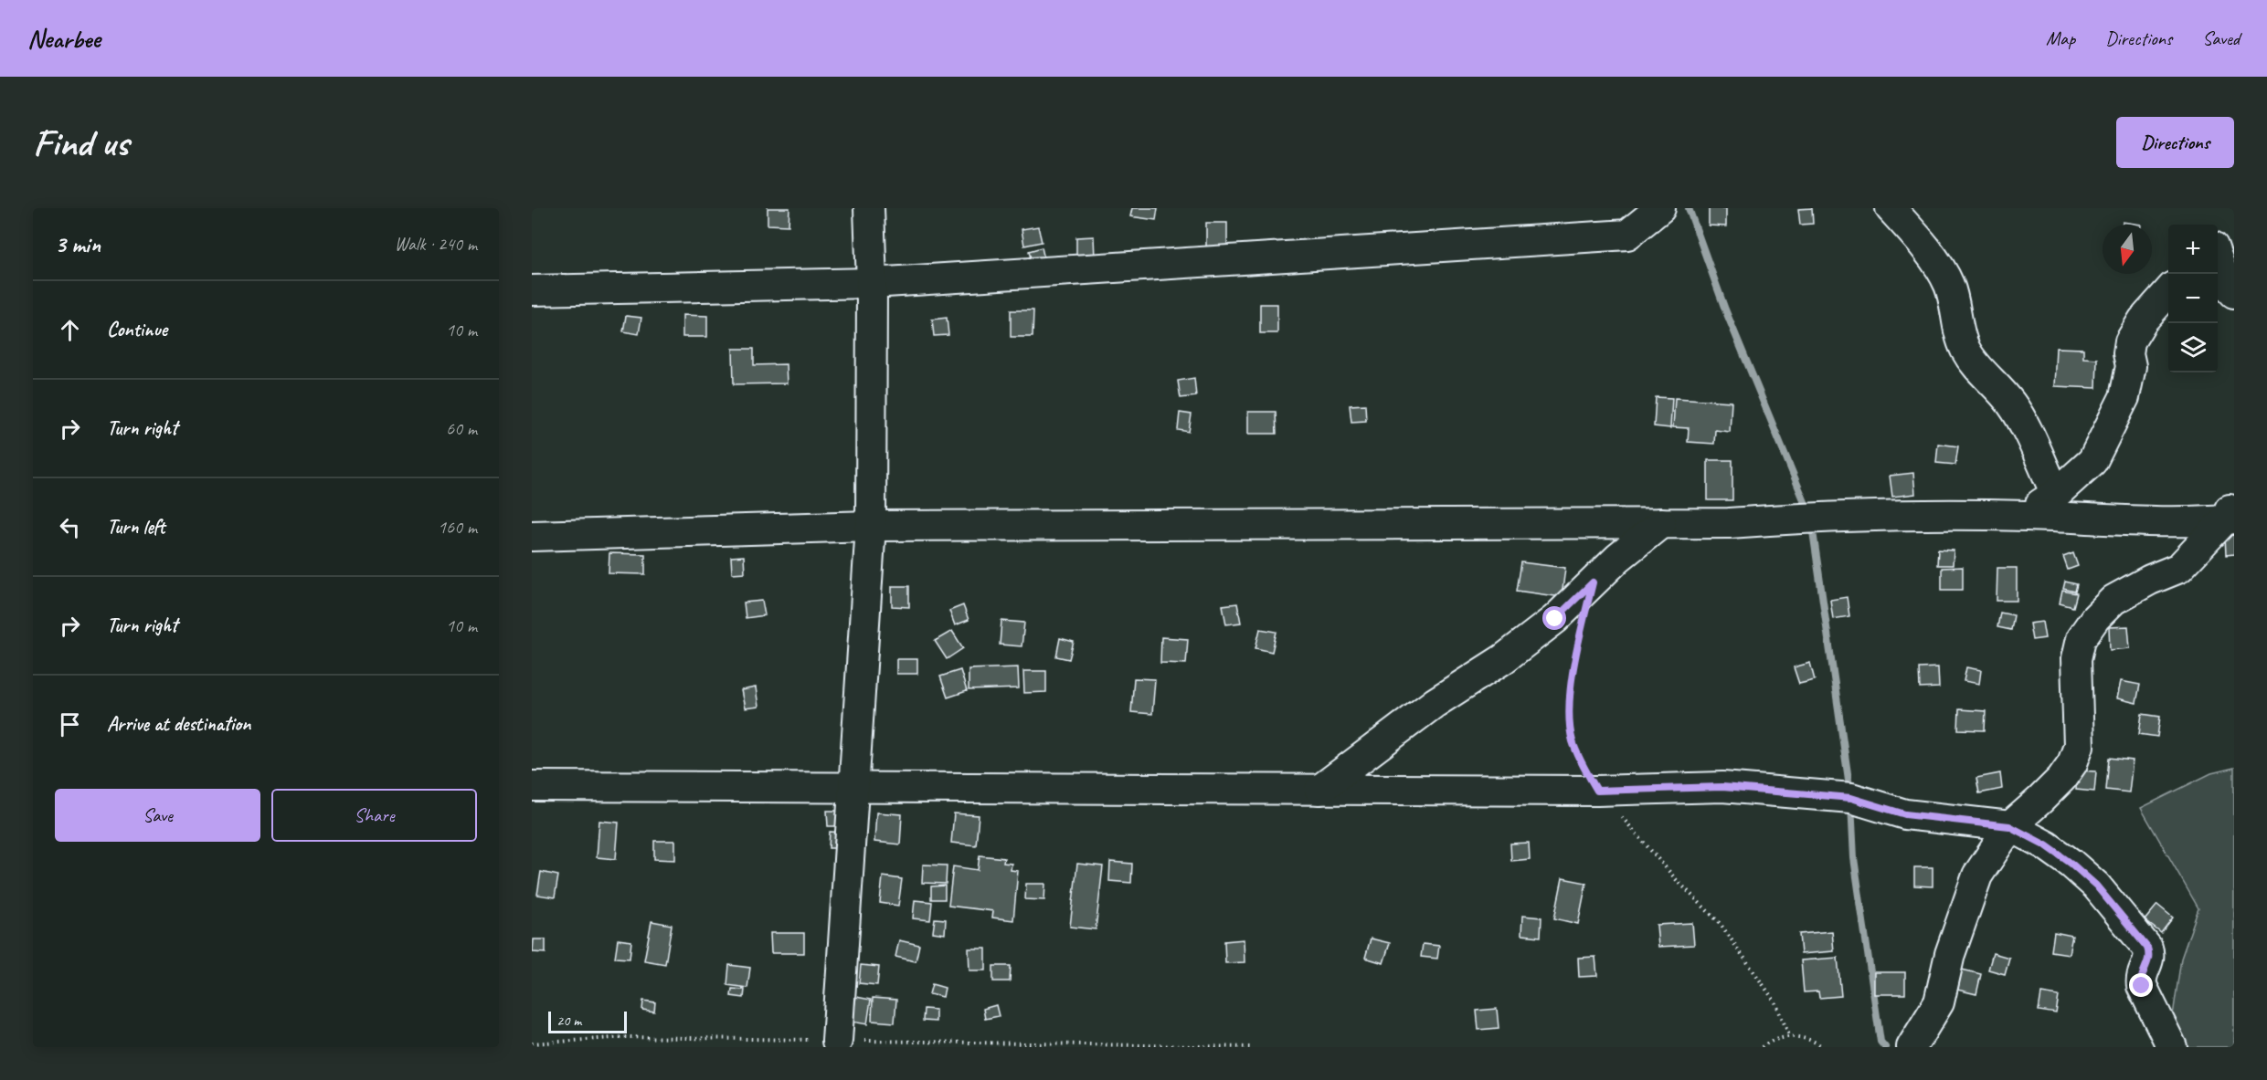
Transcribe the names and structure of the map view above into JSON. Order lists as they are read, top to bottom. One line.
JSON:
{"scale_bar":"20 m","north":"bottom","page":{"header":"Nearbee","nav":["Map","Directions","Saved"],"buttons":["Directions",["Save","Share"]],"title":"Find us","heading":["3 min","Walk · 240 m"],"map_buttons":["+","−"],"list":[["Continue","10 m"],["Turn right","60 m"],["Turn left","160 m"],["Turn right","10 m"],"Arrive at destination"],"scale":"20 m"}}
